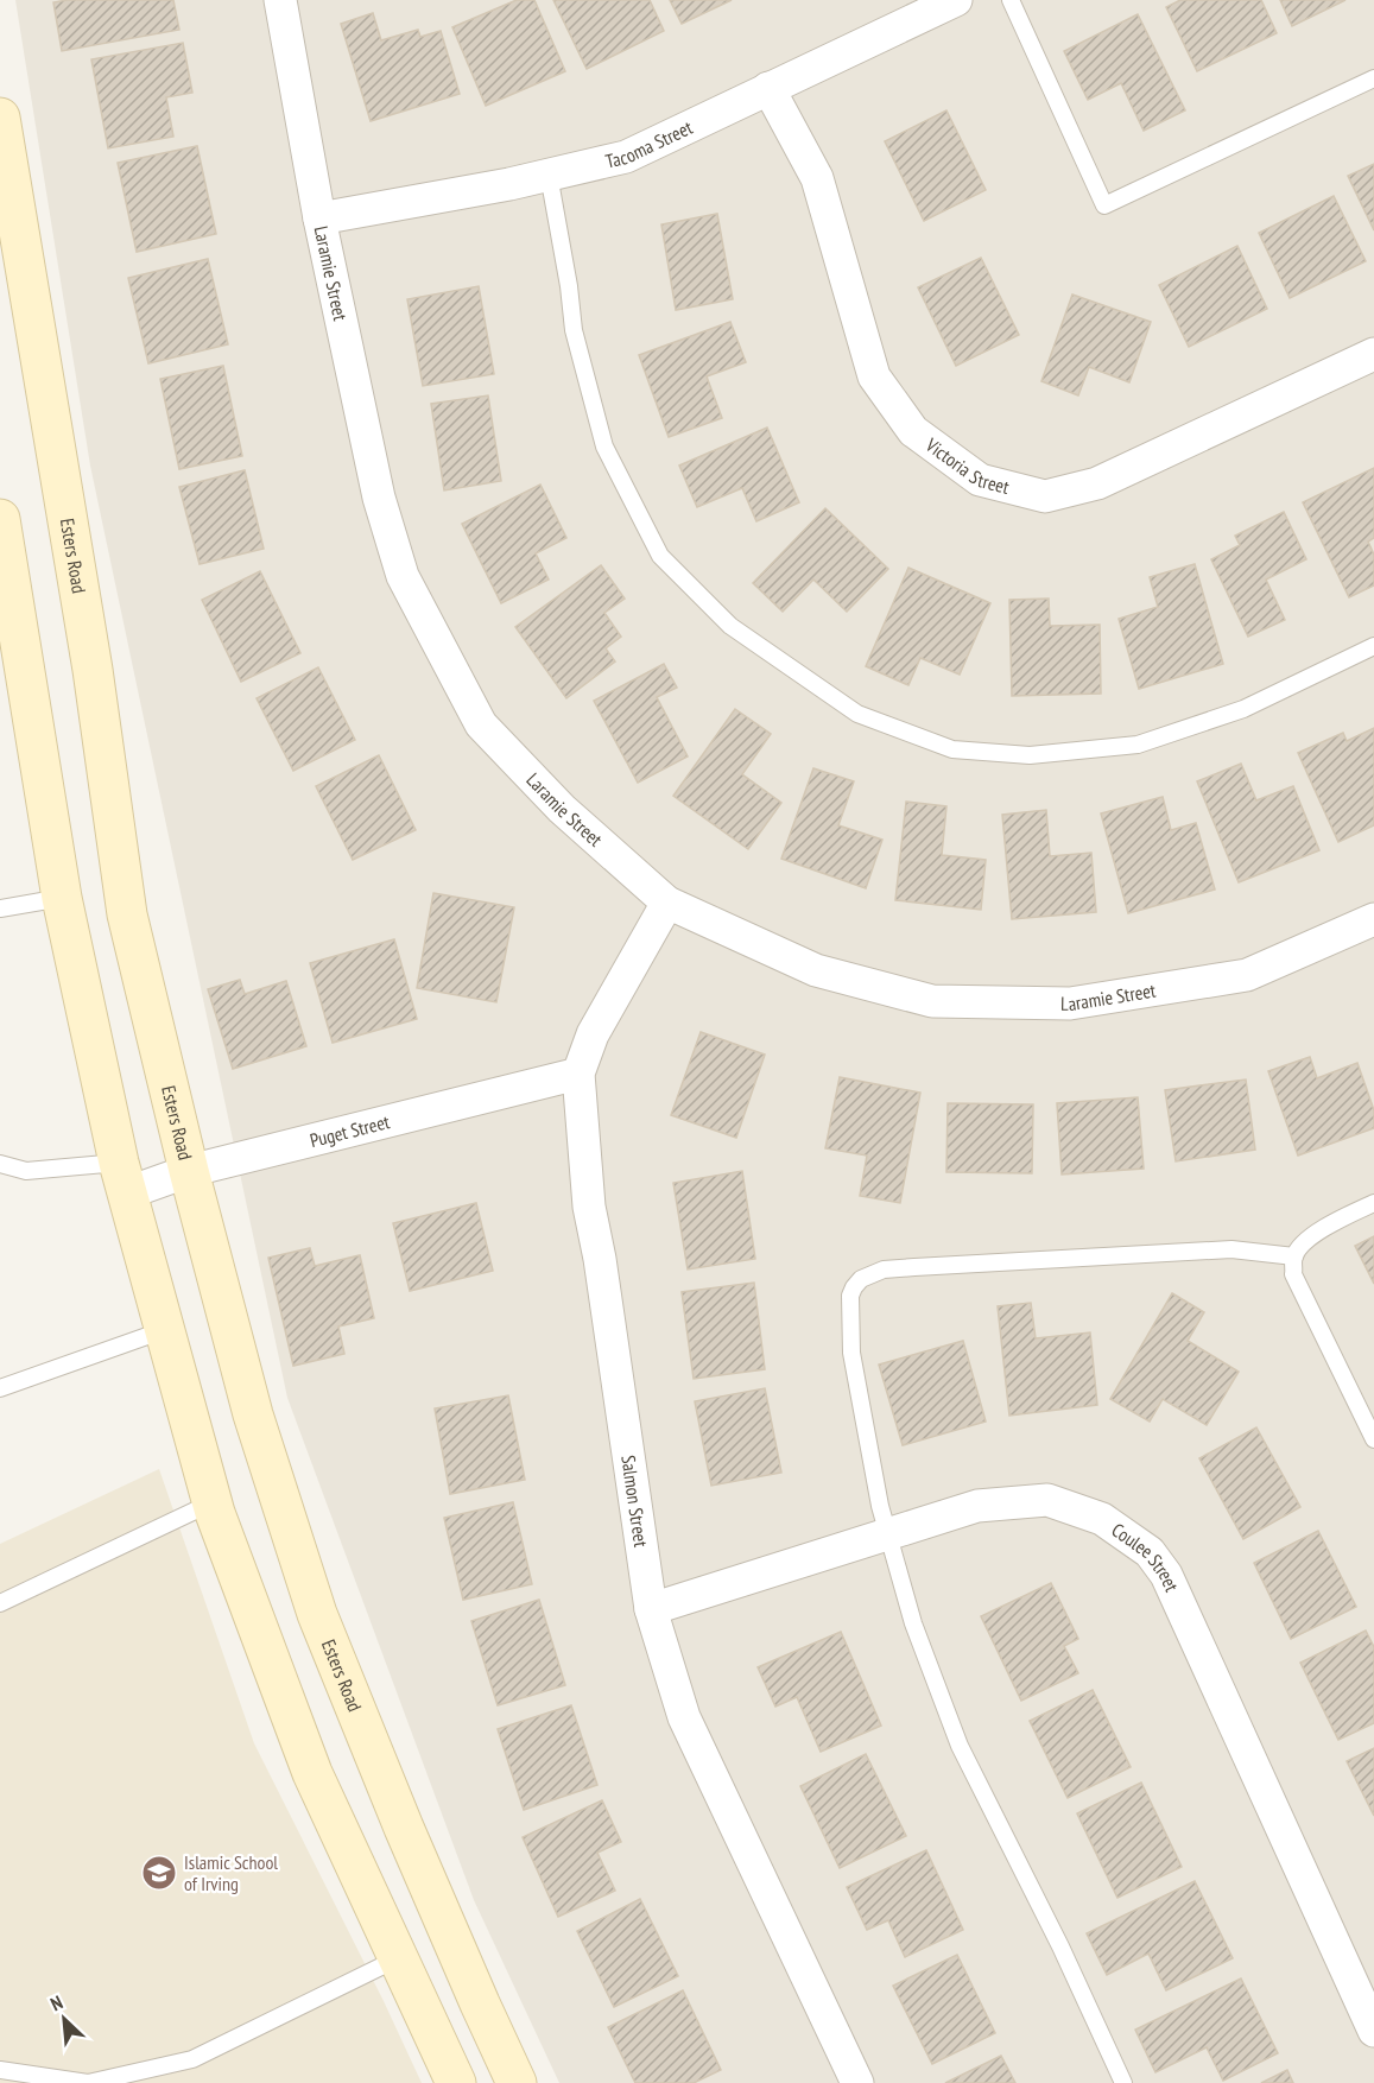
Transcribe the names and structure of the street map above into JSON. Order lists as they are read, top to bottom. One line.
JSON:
{"streets":{"main road":["Esters Road"],"street":["Tacoma Street","Laramie Street","Victoria Street","Puget Street","Salmon Street","Coulee Street"]},"crossings":[["Tacoma Street","Laramie Street"],["Tacoma Street","Victoria Street"],["Laramie Street","Salmon Street"],["Esters Road","Puget Street"],["Puget Street","Salmon Street"],["Salmon Street","Coulee Street"]],"places":{"school or university":["Islamic School of Irving"]},"north":"top left"}
